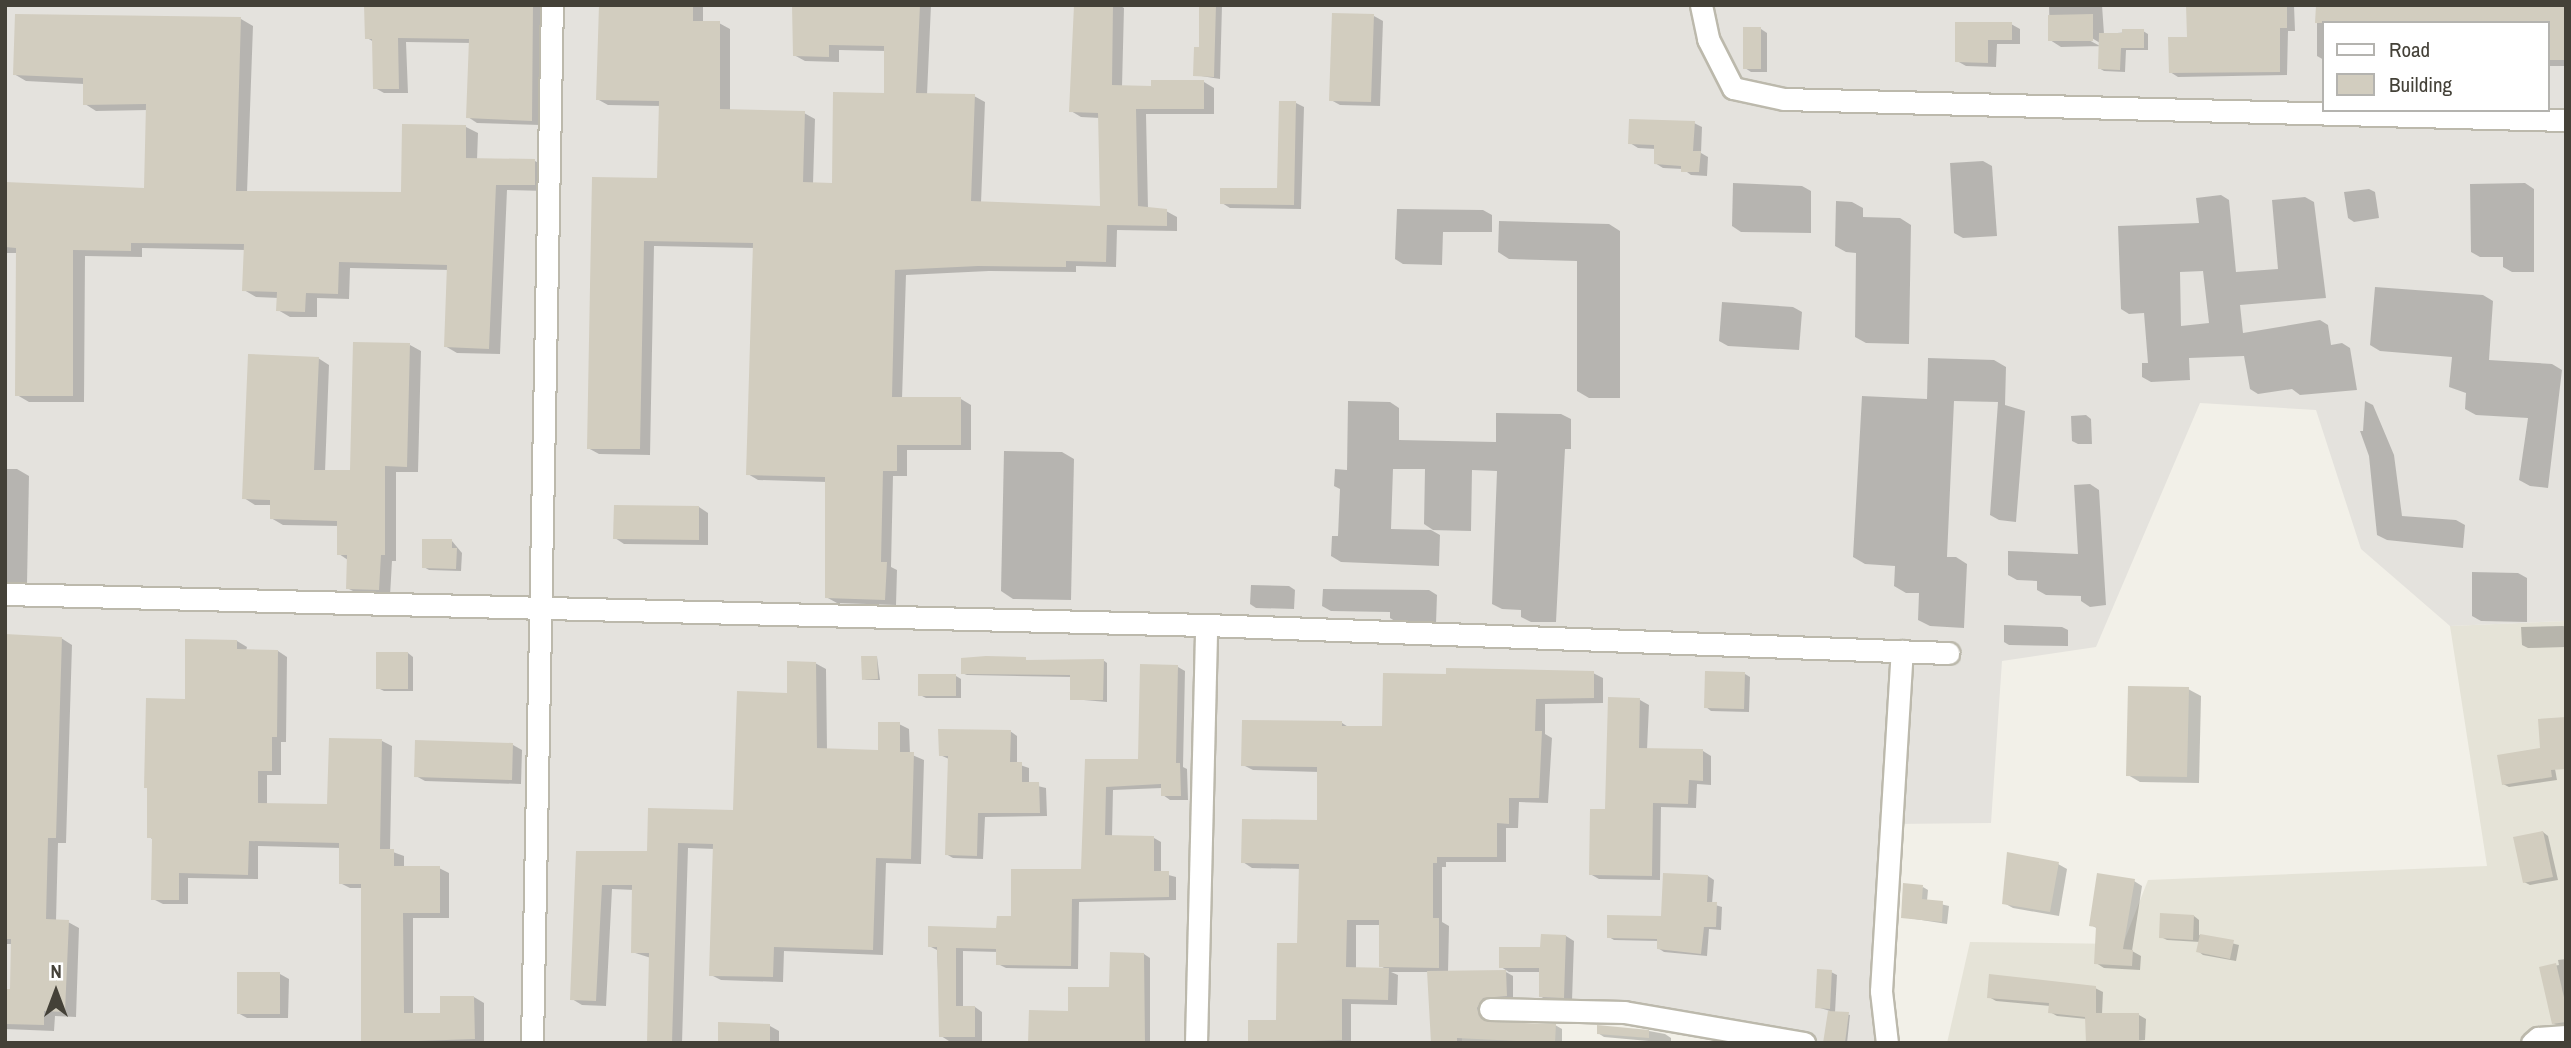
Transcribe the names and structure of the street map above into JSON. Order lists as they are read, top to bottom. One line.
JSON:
{"legend":["Road","Building"],"north":"top"}
